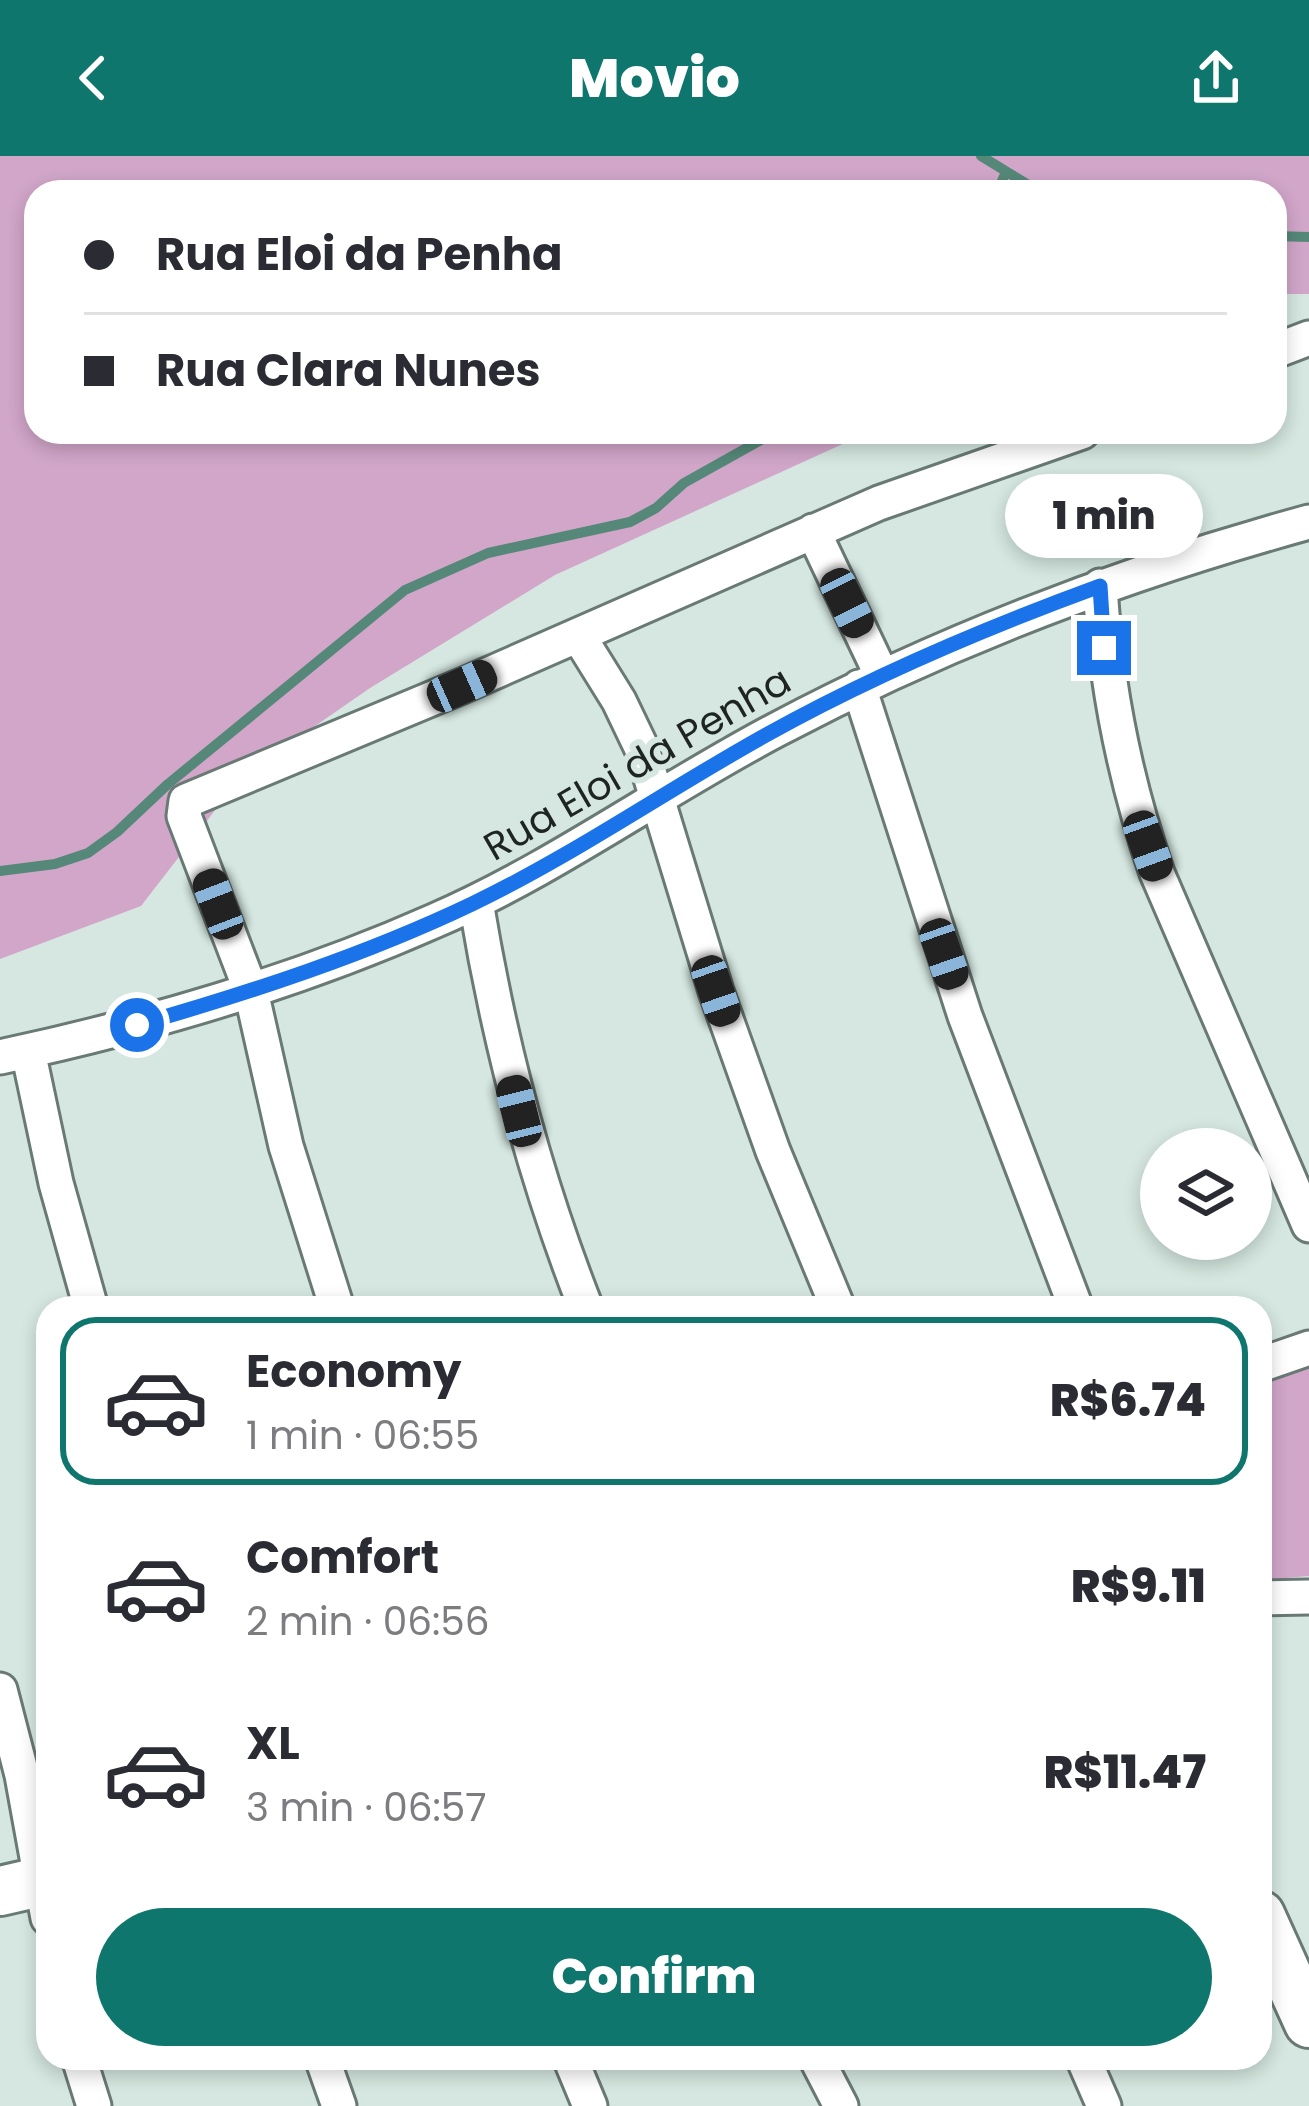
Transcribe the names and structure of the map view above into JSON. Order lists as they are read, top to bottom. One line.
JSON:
{"streets":{"street":["Rua Eloi da Penha"]},"page":{"header":"Movio","banner":["Rua Eloi da Penha","Rua Clara Nunes"],"bubble":"1 min","list":[{"name":"Economy","note":"1 min · 06:55","value":"R$6.74"},{"name":"Comfort","note":"2 min · 06:56","value":"R$9.11"},{"name":"XL","note":"3 min · 06:57","value":"R$11.47"}],"buttons":"Confirm"}}
